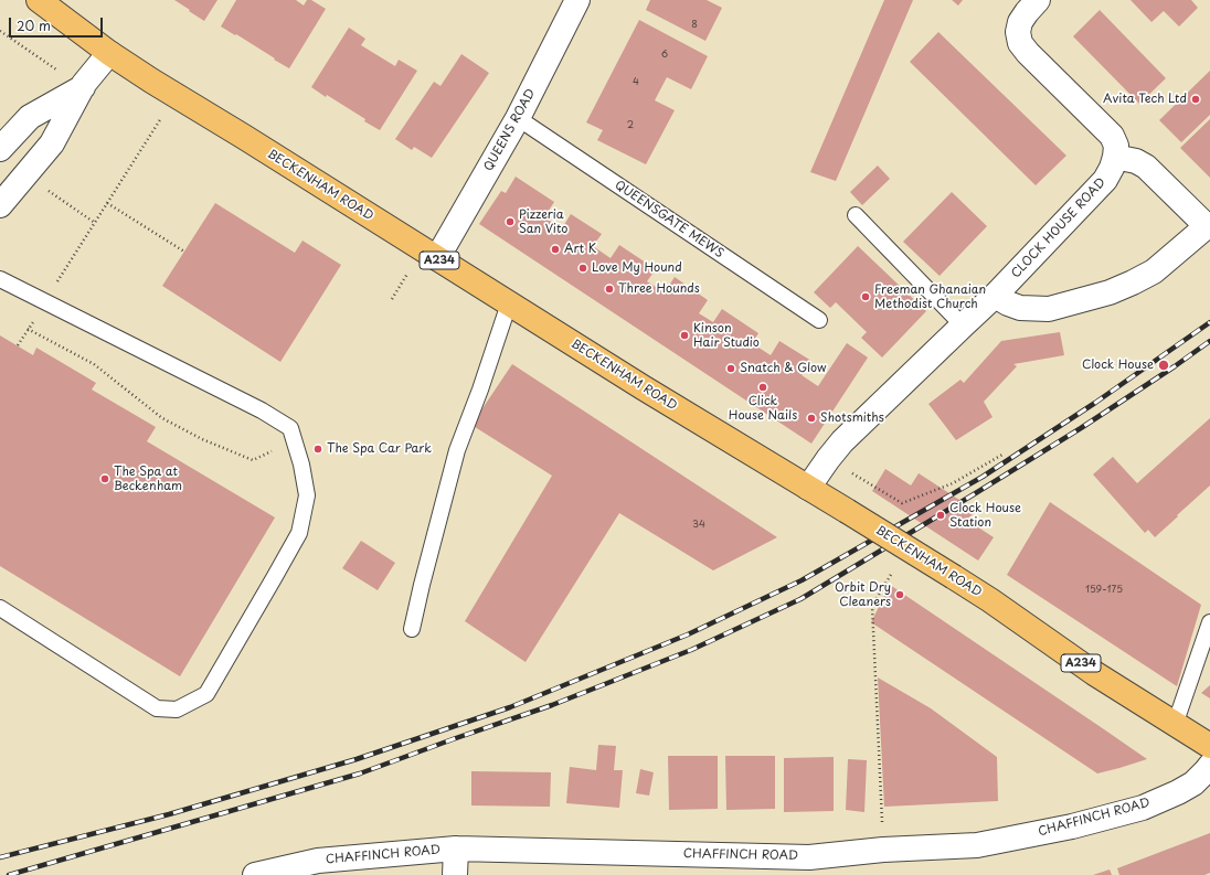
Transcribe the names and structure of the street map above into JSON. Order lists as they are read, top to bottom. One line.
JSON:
{"streets":{"main road":["BECKENHAM ROAD","A234"],"street":["QUEENS ROAD","CLOCK HOUSE ROAD","CHAFFINCH ROAD"],"lane":["QUEENSGATE MEWS"]},"crossings":[["QUEENS ROAD","BECKENHAM ROAD"],["QUEENS ROAD","QUEENSGATE MEWS"],["BECKENHAM ROAD","CLOCK HOUSE ROAD"]],"places":["Avita Tech Ltd","Pizzeria San Vito","Art K","Love My Hound","Three Hounds","Freeman Ghanaian Methodist Church","Kinson Hair Studio","Clock House","Snatch & Glow","Click House Nails","Shotsmiths","The Spa Car Park","The Spa at Beckenham","Clock House Station","Orbit Dry Cleaners"],"house_numbers":["8","6","4","2","34","159-175"],"scale_bar":"20 m"}
